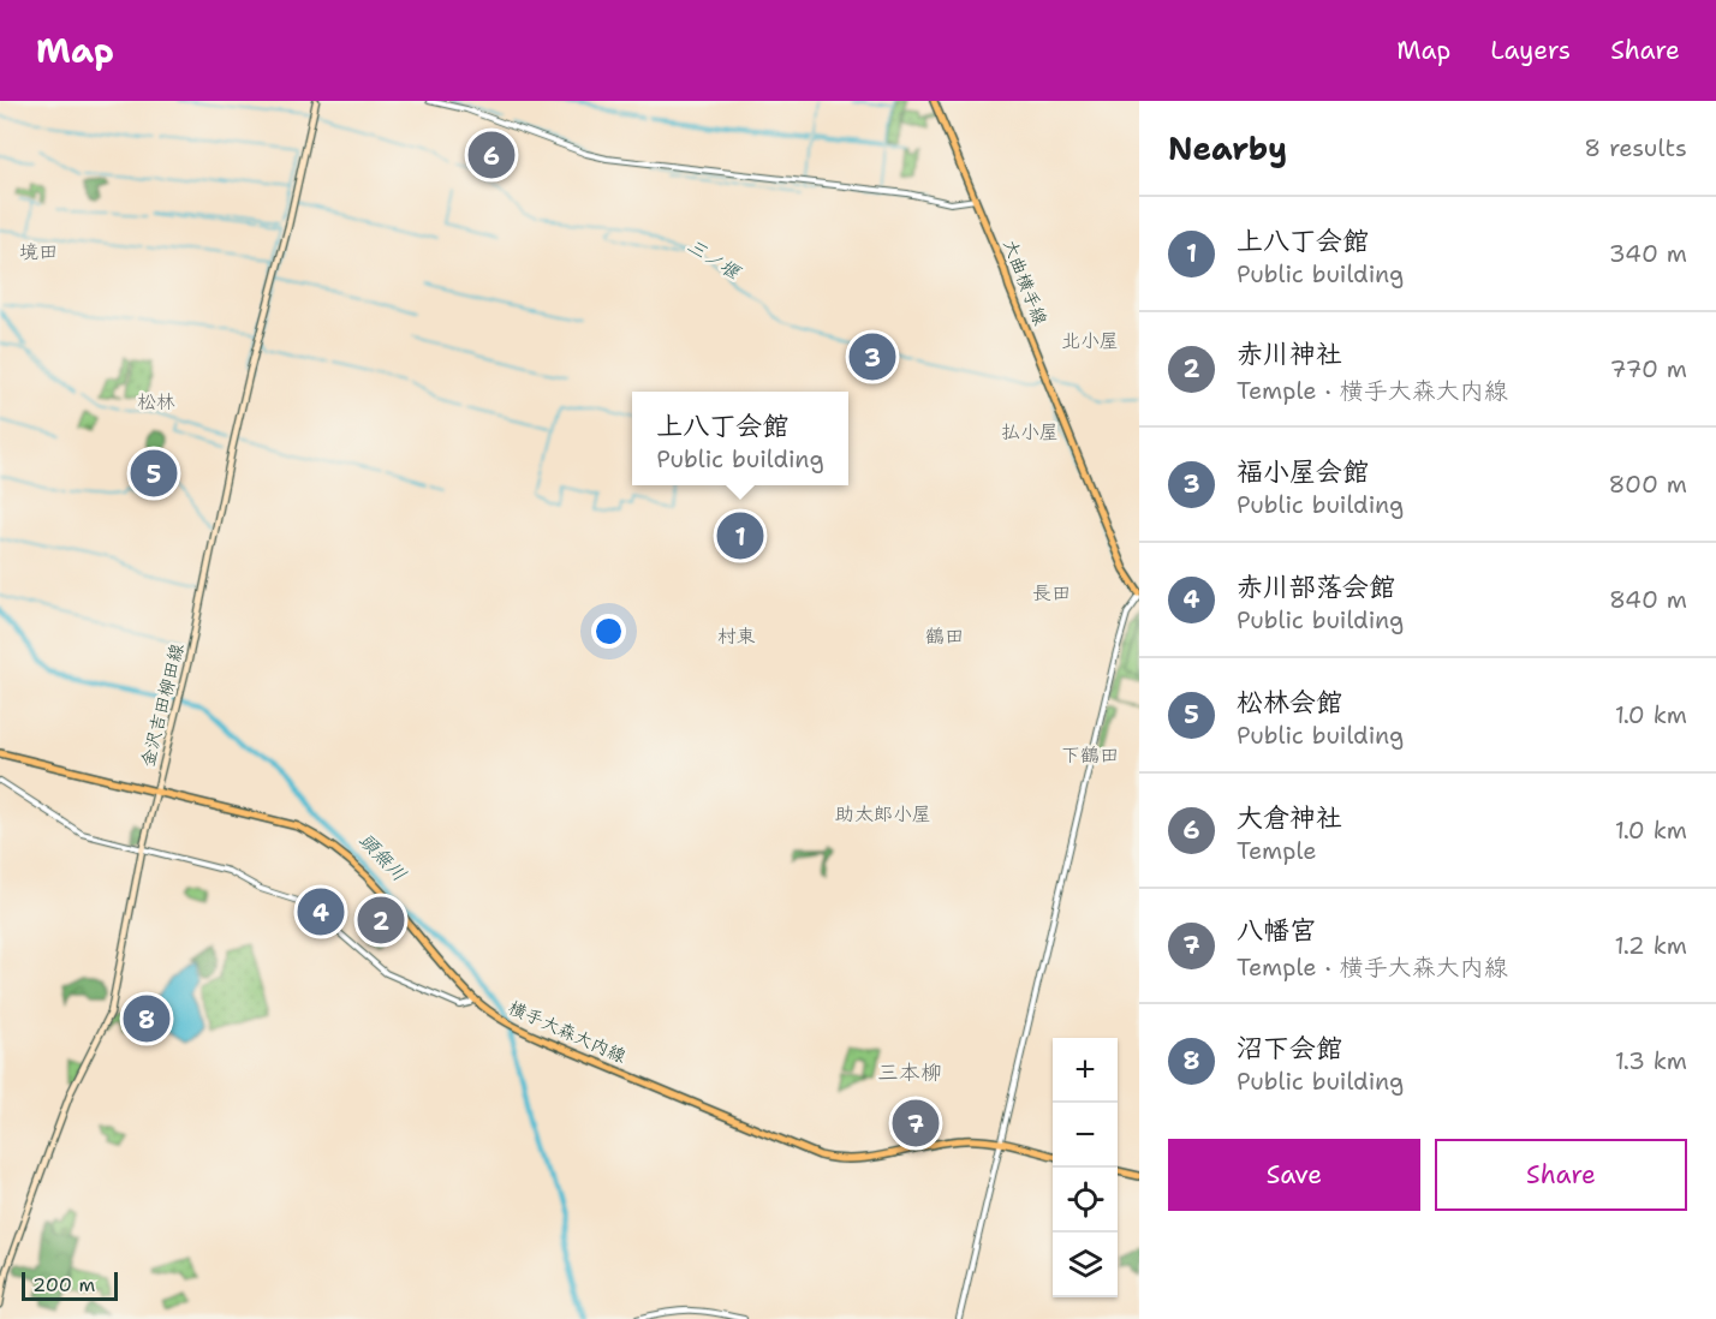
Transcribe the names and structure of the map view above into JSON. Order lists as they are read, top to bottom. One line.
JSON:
{"streets":{"main road":["大曲横手線","金沢吉田柳田線","横手大森大内線"]},"crossings":[["金沢吉田柳田線","横手大森大内線"]],"districts":["境田","北小屋","松林","払小屋","長田","村東","鶴田","下鶴田","助太郎小屋","三本柳"],"water":["三ノ堰","頭無川"],"scale_bar":"200 m","page":{"header":"Map","nav":["Map","Layers","Share"],"heading":["Nearby","8 results"],"pins":["6","3","5","1","4","2","8","7"],"list":[{"mark":"1","name":"上八丁会館","note":"Public building","value":"340 m"},{"mark":"2","name":"赤川神社","note":"Temple · 横手大森大内線","value":"770 m"},{"mark":"3","name":"福小屋会館","note":"Public building","value":"800 m"},{"mark":"4","name":"赤川部落会館","note":"Public building","value":"840 m"},{"mark":"5","name":"松林会館","note":"Public building","value":"1.0 km"},{"mark":"6","name":"大倉神社","note":"Temple","value":"1.0 km"},{"mark":"7","name":"八幡宮","note":"Temple · 横手大森大内線","value":"1.2 km"},{"mark":"8","name":"沼下会館","note":"Public building","value":"1.3 km"}],"popup":["上八丁会館","Public building"],"map_buttons":["+","−"],"buttons":["Save","Share"],"scale":"200 m"}}
